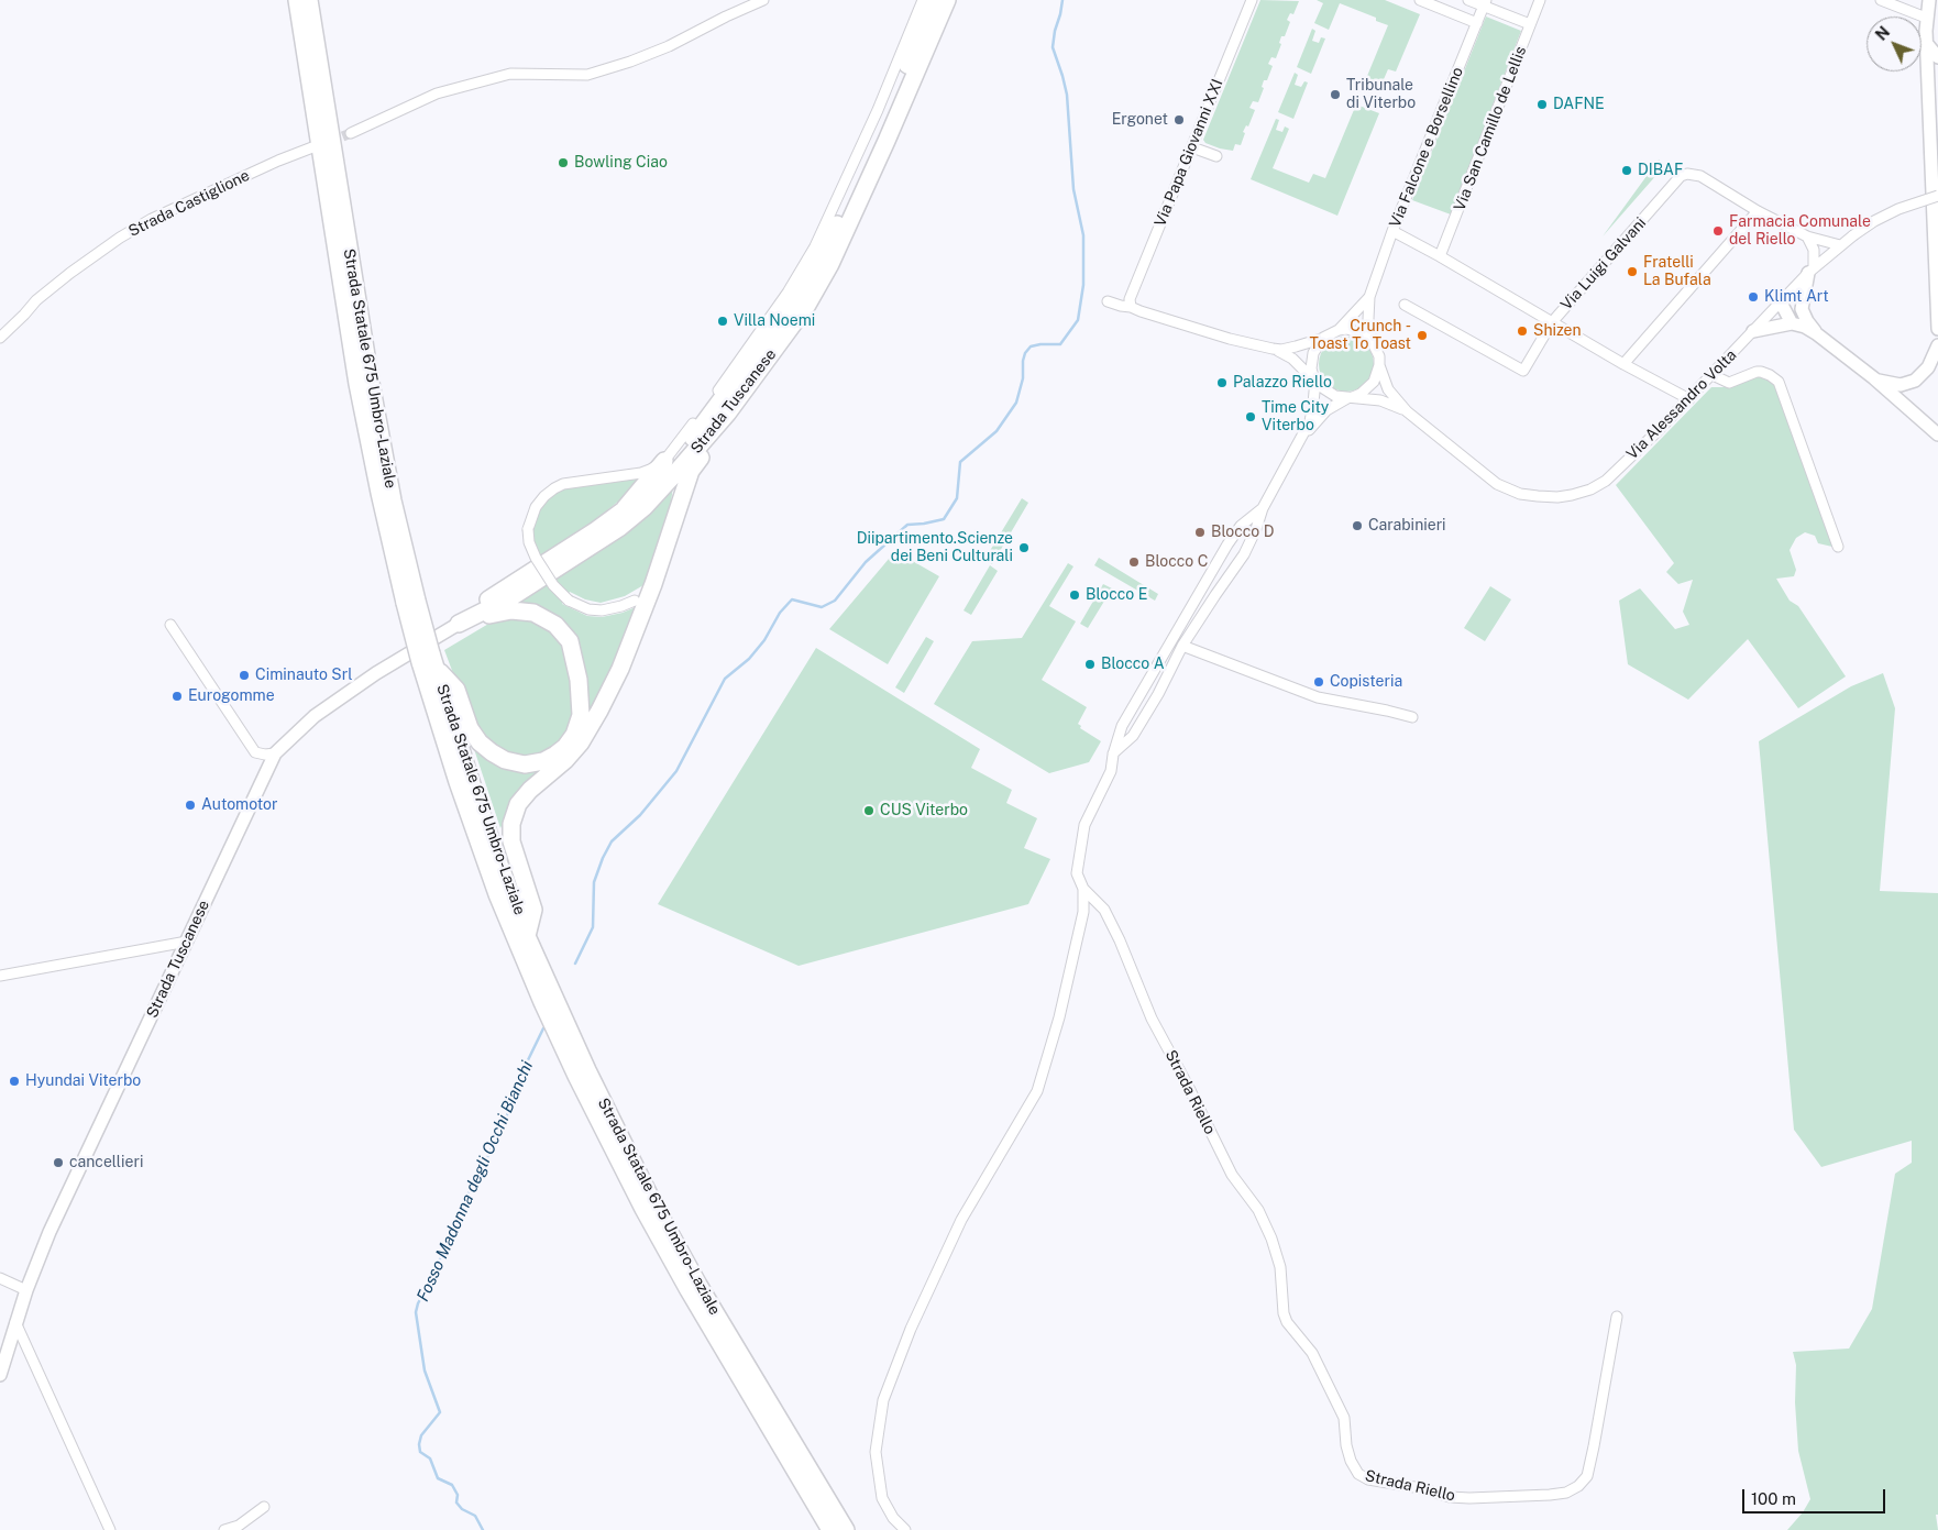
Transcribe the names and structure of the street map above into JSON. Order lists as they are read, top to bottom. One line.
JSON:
{"streets":{"highway":["Strada Statale 675 Umbro-Laziale","Strada Tuscanese"],"street":["Via San Camillo de Lellis","Via Falcone e Borsellino","Via Papa Giovanni XXI","Strada Castiglione","Via Luigi Galvani","Via Alessandro Volta","Strada Riello"]},"crossings":[["Via Falcone e Borsellino","Via Alessandro Volta"],["Via Luigi Galvani","Via Alessandro Volta"]],"water":["Fosso Madonna degli Occhi Bianchi"],"places":["Tribunale di Viterbo","DAFNE","Ergonet","Bowling Ciao","DIBAF","Farmacia Comunale del Riello","Fratelli La Bufala","Klimt Art","Villa Noemi","Shizen","Crunch - Toast To Toast","Palazzo Riello","Time City Viterbo","Carabinieri","Blocco D","Diipartimento.Scienze dei Beni Culturali","Blocco C","Blocco E","Blocco A","Ciminauto Srl","Copisteria","Eurogomme","Automotor","CUS Viterbo","Hyundai Viterbo","cancellieri"],"scale_bar":"100 m","north":"top left"}
